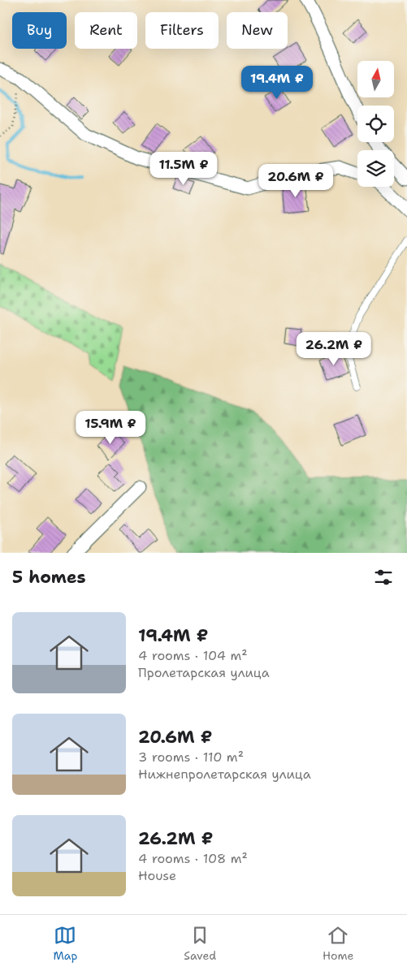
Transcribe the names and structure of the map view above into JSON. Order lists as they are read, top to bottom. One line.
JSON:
{"north":"top","page":{"chip":["Buy","Rent","Filters","New"],"price":["19.4M ₽","11.5M ₽","20.6M ₽","26.2M ₽","15.9M ₽"],"heading":"5 homes","list":[{"name":"19.4M ₽","note":"4 rooms · 104 m² · Пролетарская улица"},{"name":"20.6M ₽","note":"3 rooms · 110 m² · Нижнепролетарская улица"},{"name":"26.2M ₽","note":"4 rooms · 108 m² · House"}],"tabs":["Map","Saved","Home"]}}
